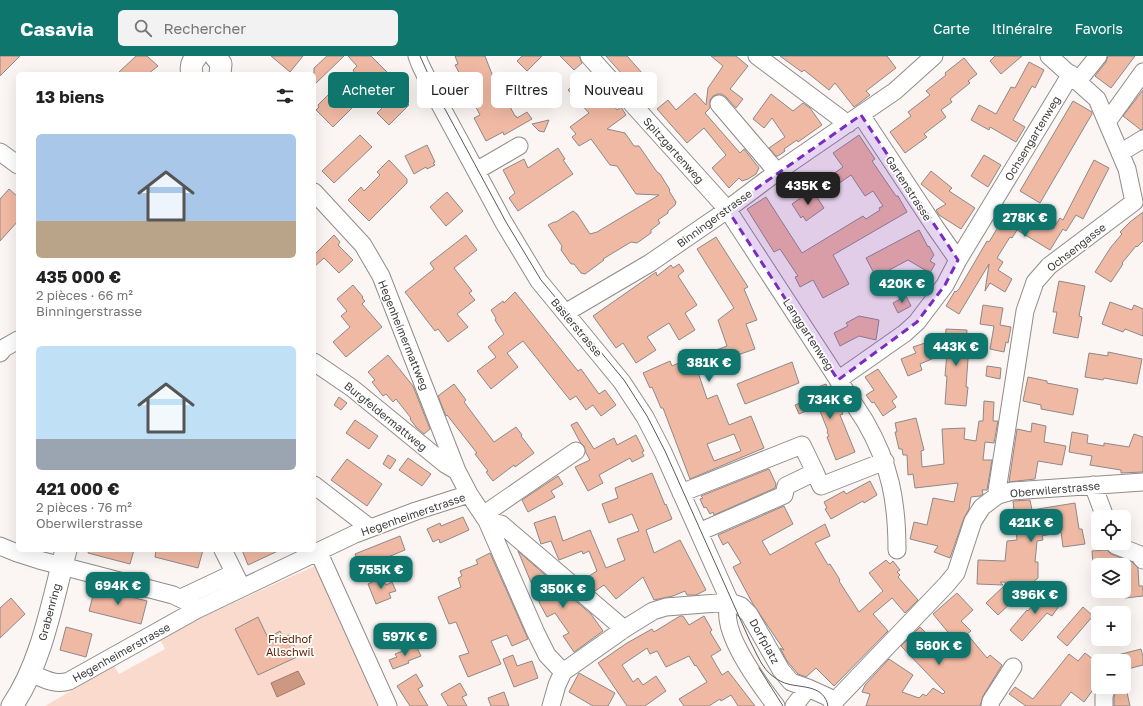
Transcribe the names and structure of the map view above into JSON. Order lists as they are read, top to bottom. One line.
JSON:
{"streets":{"main road":["Grabenring"],"street":["Ochsengartenweg","Spitzgartenweg","Gartenstrasse","Binningerstrasse","Ochsengasse","Baslerstrasse","Langgartenweg","Hegenheimermattweg","Burgfeldermattweg","Oberwilerstrasse","Hegenheimerstrasse","Dorfplatz"]},"crossings":[["Ochsengartenweg","Gartenstrasse"],["Ochsengartenweg","Ochsengasse"],["Ochsengartenweg","Langgartenweg"],["Spitzgartenweg","Binningerstrasse"],["Spitzgartenweg","Langgartenweg"],["Gartenstrasse","Binningerstrasse"],["Binningerstrasse","Baslerstrasse"],["Binningerstrasse","Langgartenweg"],["Ochsengasse","Oberwilerstrasse"],["Baslerstrasse","Dorfplatz"],["Hegenheimermattweg","Burgfeldermattweg"],["Hegenheimermattweg","Hegenheimerstrasse"],["Oberwilerstrasse","Dorfplatz"],["Hegenheimerstrasse","Grabenring"]],"parks":["Friedhof Allschwil"],"page":{"header":"Casavia","search":"Rechercher","nav":["Carte","Itinéraire","Favoris"],"chip":["Acheter","Louer","Filtres","Nouveau"],"heading":"13 biens","list":[{"name":"435 000 €","note":"2 pièces · 66 m² · Binningerstrasse"},{"name":"421 000 €","note":"2 pièces · 76 m² · Oberwilerstrasse"}],"price":["435K €","278K €","420K €","443K €","381K €","734K €","421K €","755K €","694K €","350K €","396K €","597K €","560K €"],"map_buttons":["+","−"]}}
